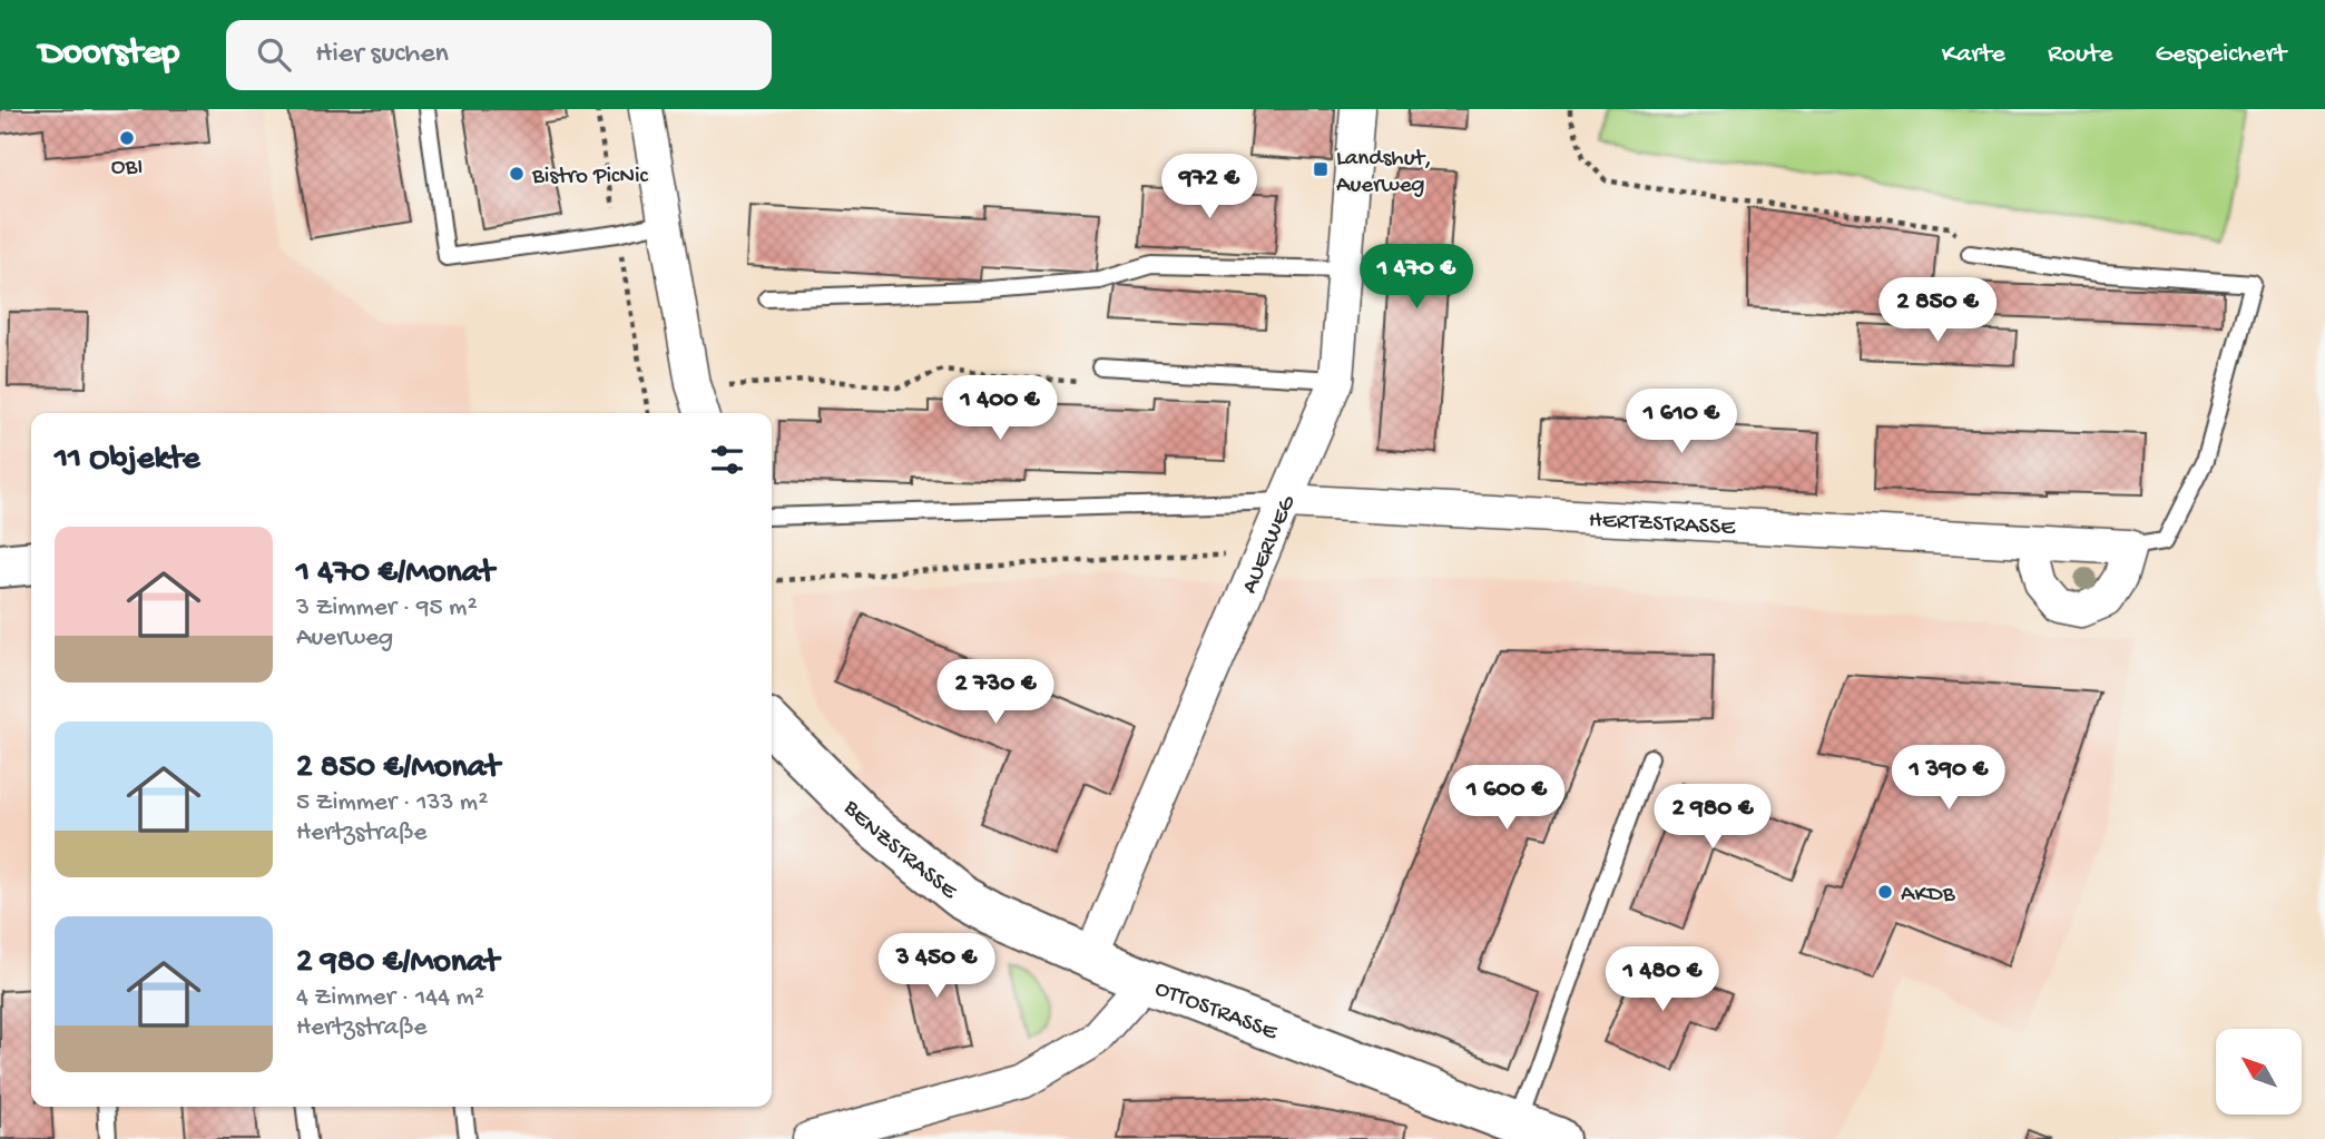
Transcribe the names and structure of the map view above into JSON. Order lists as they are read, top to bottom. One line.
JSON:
{"streets":{"street":["HERTZSTRASSE","AUERWEG","BENZSTRASSE","OTTOSTRASSE"]},"crossings":[["HERTZSTRASSE","AUERWEG"],["AUERWEG","BENZSTRASSE"],["BENZSTRASSE","OTTOSTRASSE"]],"places":{"other":["OBI","Bistro PicNic","AKDB"],"transit":["Landshut, Auerweg"]},"north":"top left","page":{"header":"Doorstep","search":"Hier suchen","nav":["Karte","Route","Gespeichert"],"price":["972 €","1 470 €","2 850 €","1 400 €","1 610 €","2 730 €","1 390 €","1 600 €","2 980 €","3 450 €","1 480 €"],"heading":"11 Objekte","list":[{"name":"1 470 €/Monat","note":"3 Zimmer · 95 m² · Auerweg"},{"name":"2 850 €/Monat","note":"5 Zimmer · 133 m² · Hertzstraße"},{"name":"2 980 €/Monat","note":"4 Zimmer · 144 m² · Hertzstraße"}]}}
